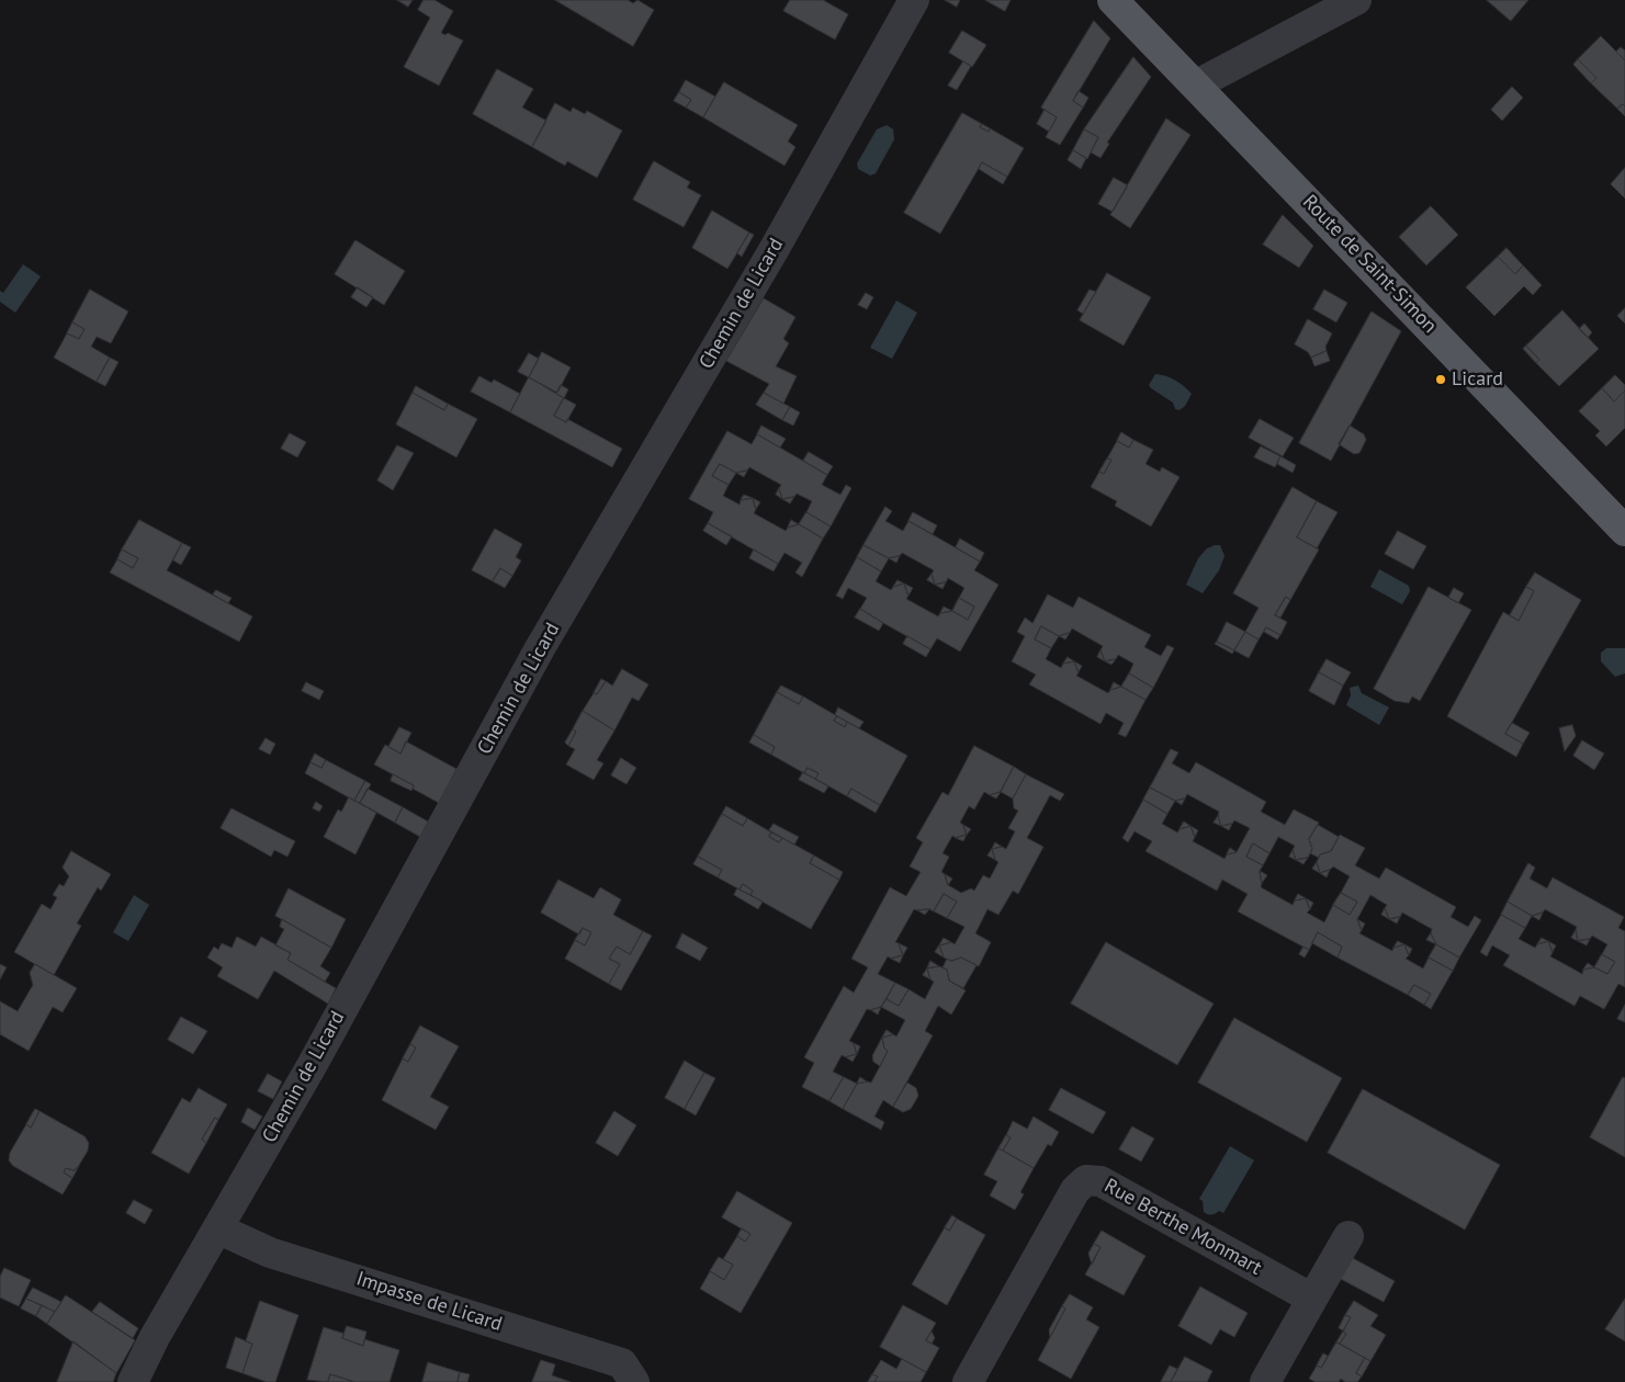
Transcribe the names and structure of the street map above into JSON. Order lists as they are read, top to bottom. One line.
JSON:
{"streets":{"main road":["Route de Saint-Simon"],"street":["Chemin de Licard","Rue Berthe Monmart","Impasse de Licard"]},"crossings":[["Chemin de Licard","Impasse de Licard"]],"places":["Licard"]}
